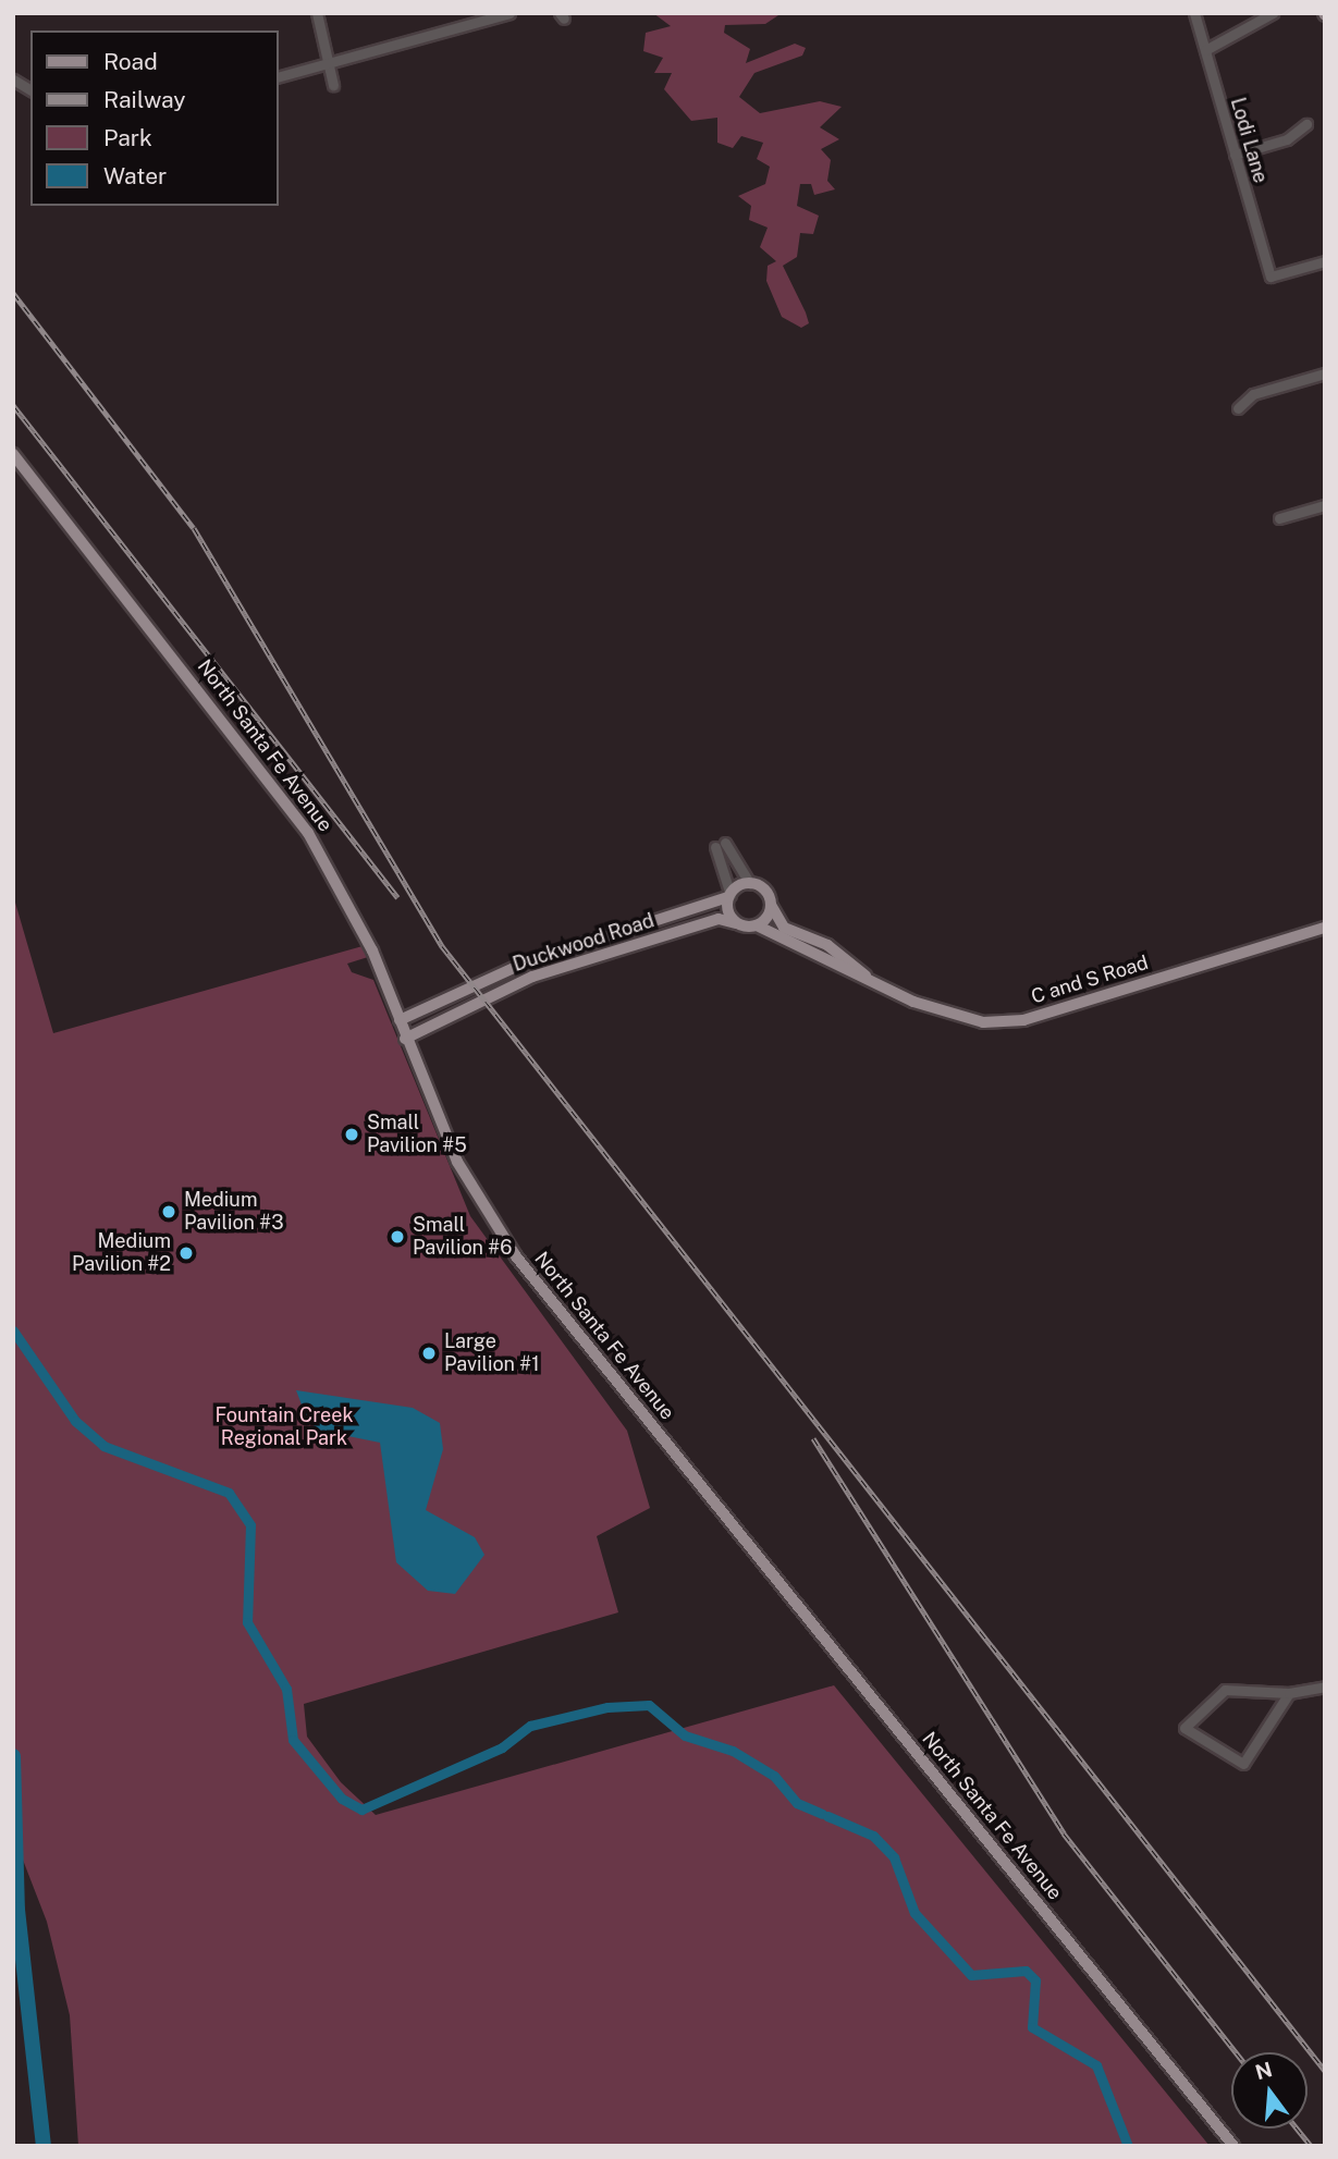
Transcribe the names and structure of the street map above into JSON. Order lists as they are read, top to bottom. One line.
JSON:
{"streets":{"main road":["North Santa Fe Avenue","Duckwood Road","C and S Road"],"street":["Lodi Lane"]},"crossings":[["North Santa Fe Avenue","Duckwood Road"],["Duckwood Road","C and S Road"]],"parks":["Fountain Creek Regional Park"],"places":["Small Pavilion #5","Medium Pavilion #3","Small Pavilion #6","Medium Pavilion #2","Large Pavilion #1"],"legend":["Road","Railway","Park","Water"],"north":"top"}
